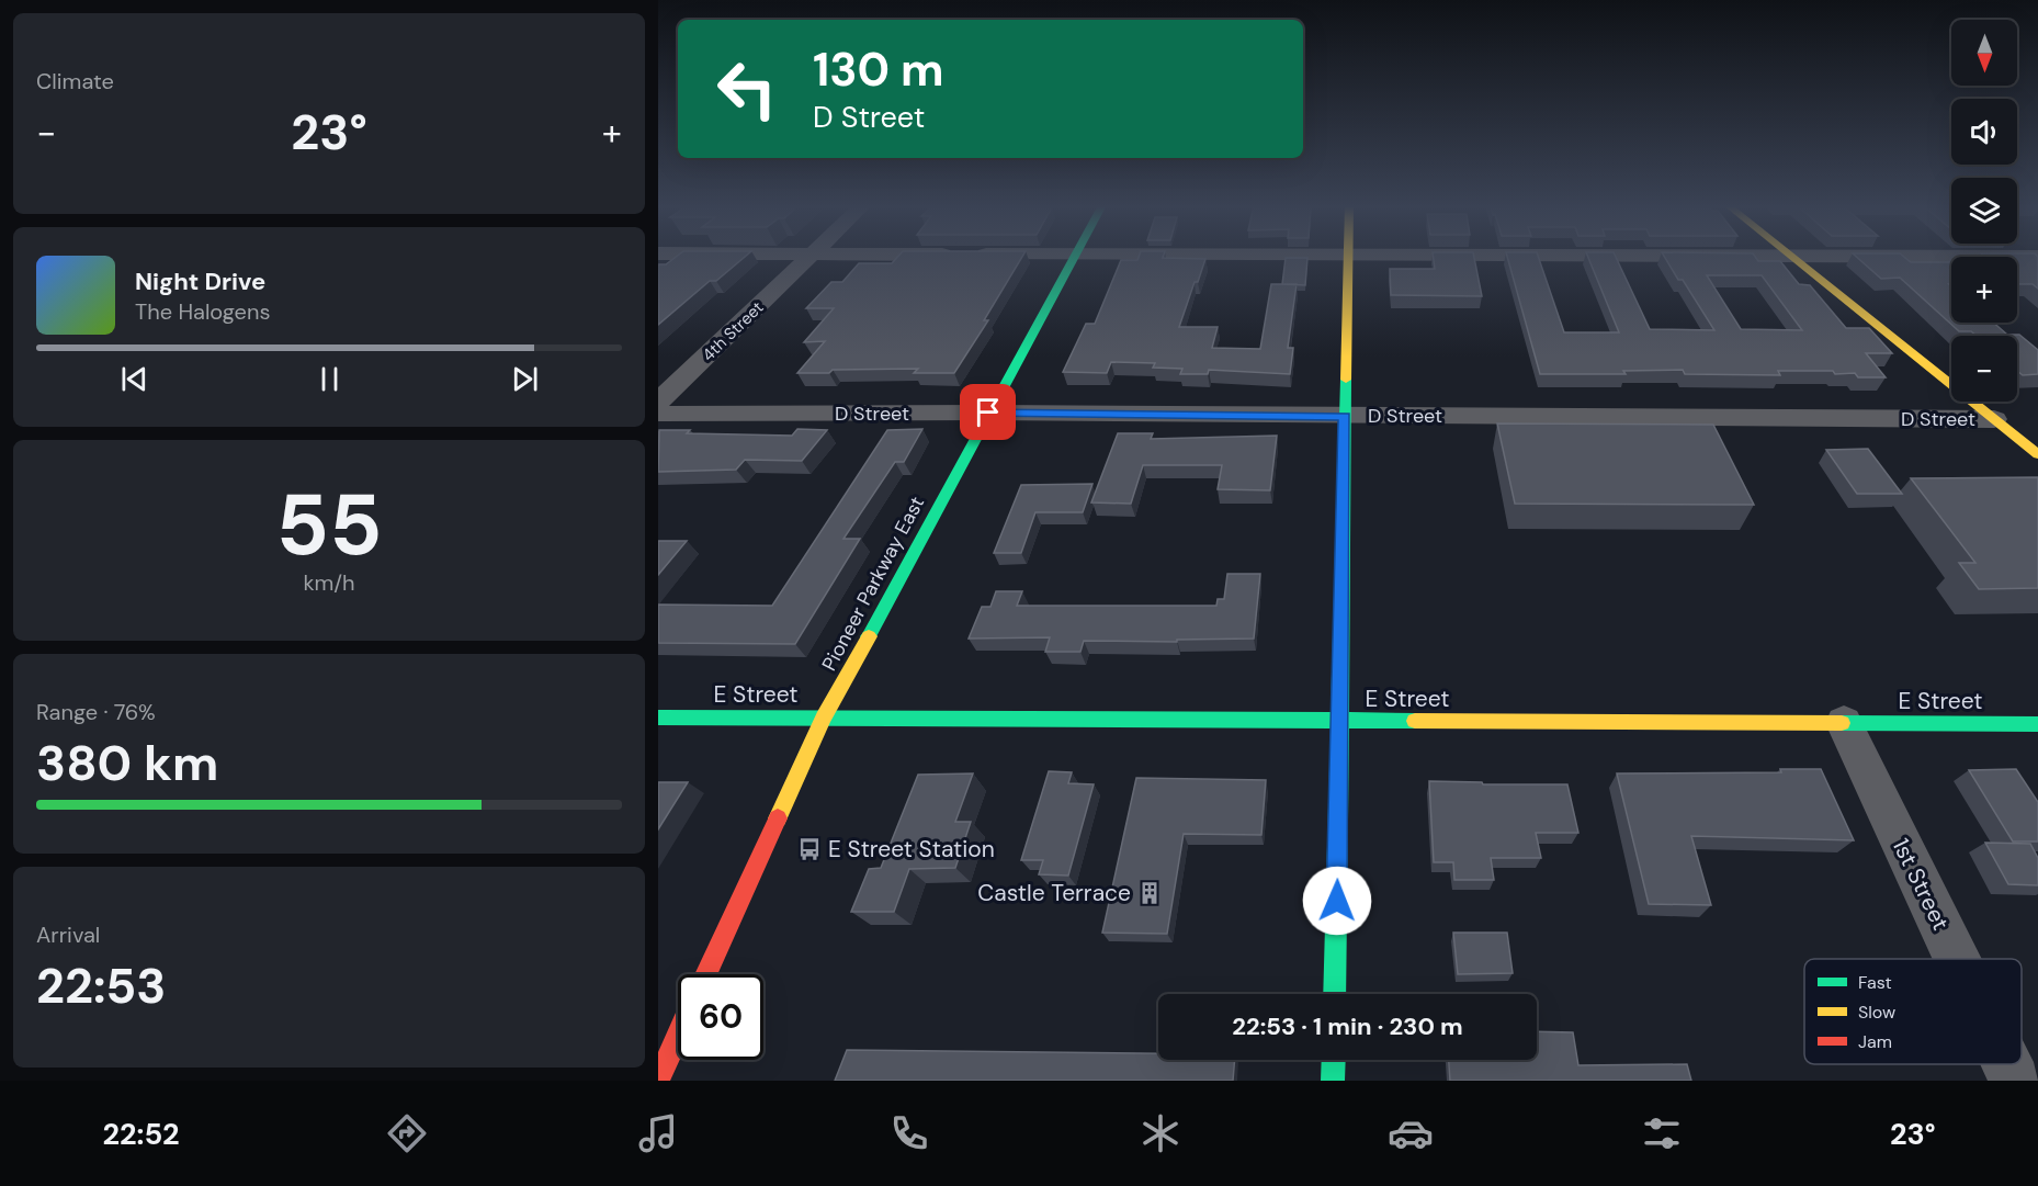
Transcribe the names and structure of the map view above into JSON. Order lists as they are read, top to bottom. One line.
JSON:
{"streets":{"main road":["Pioneer Parkway East","E Street"],"street":["4th Street","D Street","1st Street"]},"crossings":[["D Street","Pioneer Parkway East"],["Pioneer Parkway East","E Street"],["E Street","1st Street"]],"places":{"bus stop":["E Street Station"],"building":["Castle Terrace"]},"legend":["Fast","Slow","Jam"],"north":"bottom","page":{"tile":["Climate",["55","km/h"],["Range · 76%","380 km"],["Arrival","22:53"]],"map_buttons":["+","−"],"turn":["130 m","D Street"],"heat":["−","23°","+"],"song":["Night Drive","The Halogens"],"limit":"60","trip":"22:53 · 1 min · 230 m","tabs":["22:52","23°"]}}
